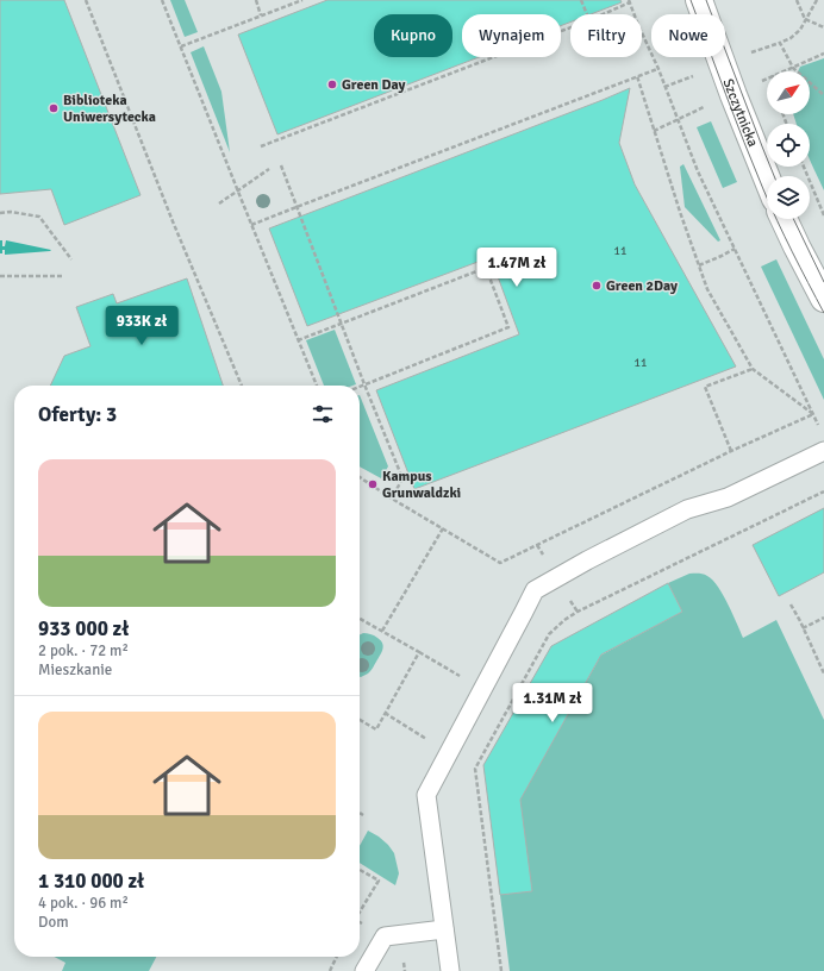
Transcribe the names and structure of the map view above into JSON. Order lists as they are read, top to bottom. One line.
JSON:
{"streets":{"street":["Szczytnicka"]},"places":["Green Day","Biblioteka Uniwersytecka","Green 2Day","Kampus Grunwaldzki"],"house_numbers":["11","11"],"north":"top right","page":{"chip":["Kupno","Wynajem","Filtry","Nowe"],"price":["1.47M zł","933K zł","1.31M zł"],"heading":"Oferty: 3","list":[{"name":"933 000 zł","note":"2 pok. · 72 m² · Mieszkanie"},{"name":"1 310 000 zł","note":"4 pok. · 96 m² · Dom"}]}}
